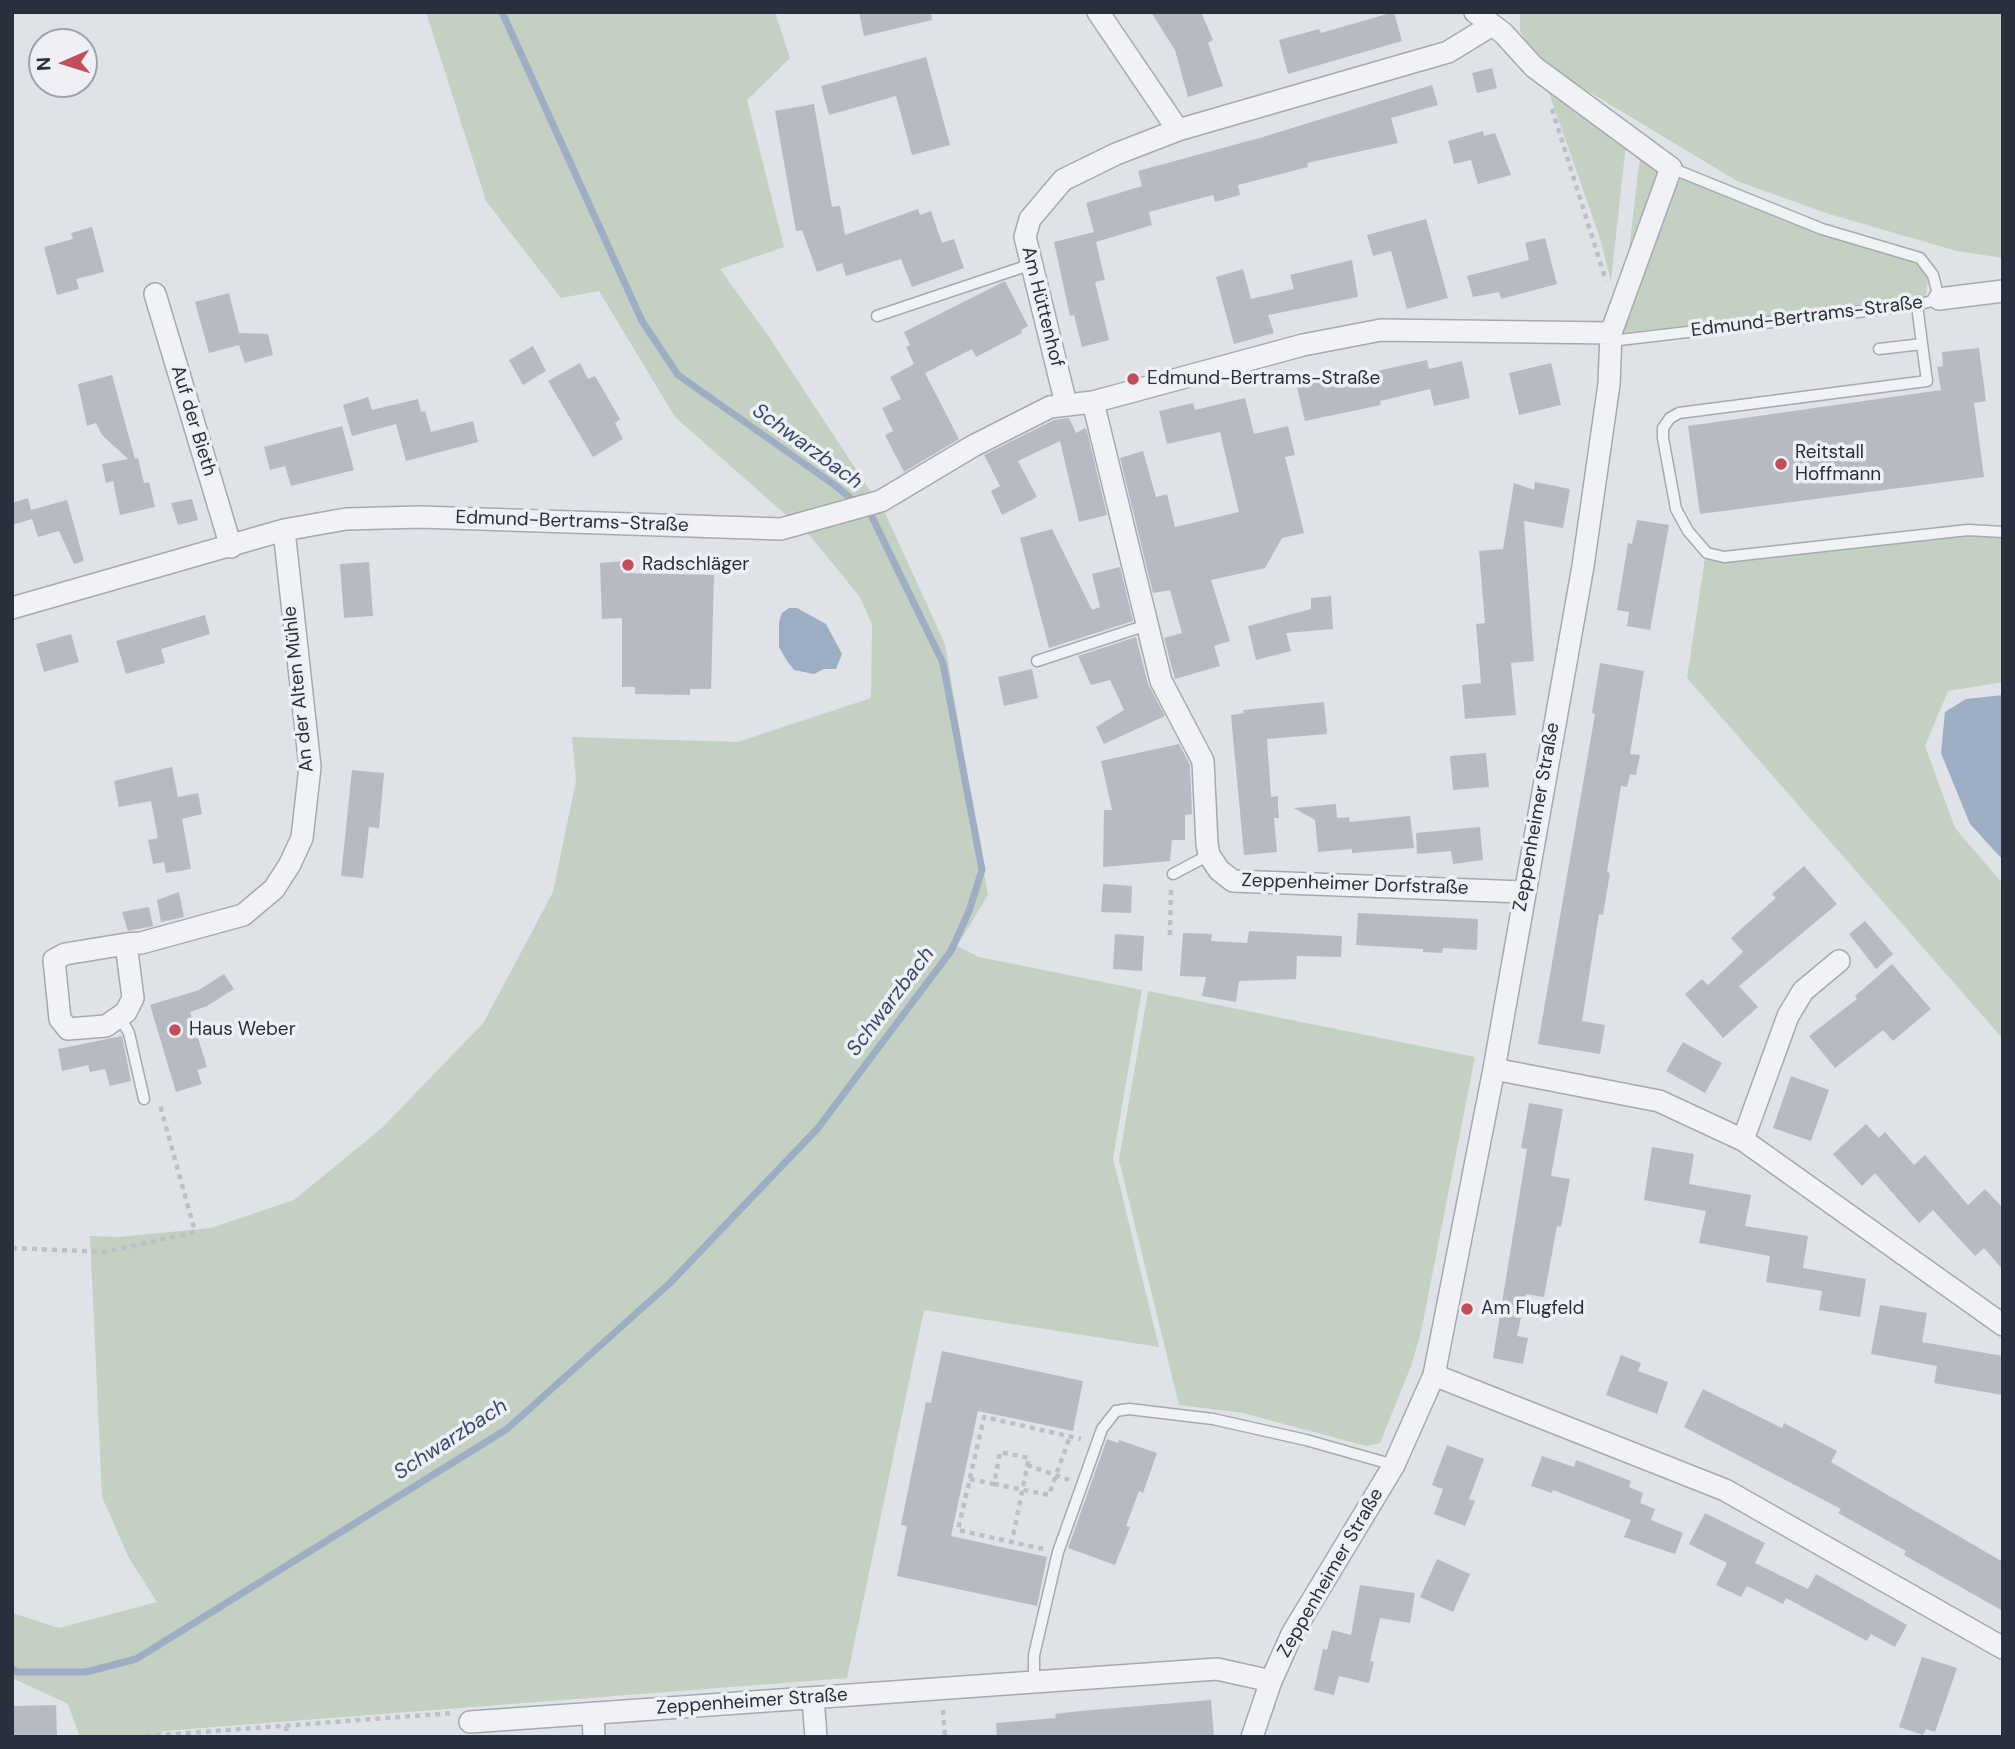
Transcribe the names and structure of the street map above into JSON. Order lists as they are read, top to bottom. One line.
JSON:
{"streets":{"street":["Am Hüttenhof","Edmund-Bertrams-Straße","Auf der Bieth","An der Alten Mühle","Zeppenheimer Straße","Zeppenheimer Dorfstraße"]},"crossings":[["Am Hüttenhof","Edmund-Bertrams-Straße"],["Edmund-Bertrams-Straße","Auf der Bieth"],["Edmund-Bertrams-Straße","An der Alten Mühle"],["Edmund-Bertrams-Straße","Zeppenheimer Straße"],["Zeppenheimer Straße","Zeppenheimer Dorfstraße"]],"water":["Schwarzbach"],"places":["Edmund-Bertrams-Straße","Reitstall Hoffmann","Radschläger","Haus Weber","Am Flugfeld"],"north":"left"}
